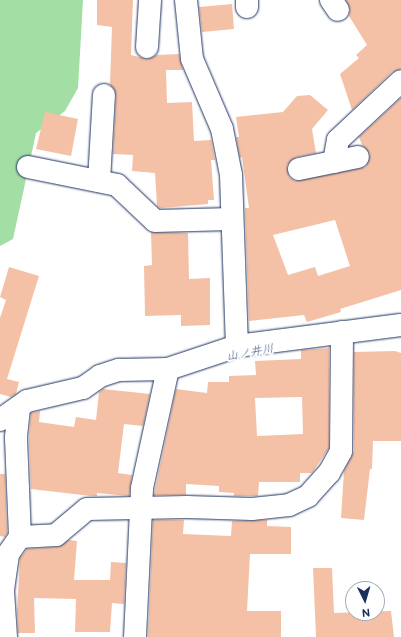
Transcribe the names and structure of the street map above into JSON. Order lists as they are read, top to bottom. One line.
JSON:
{"water":["山ノ井川"],"north":"bottom"}
